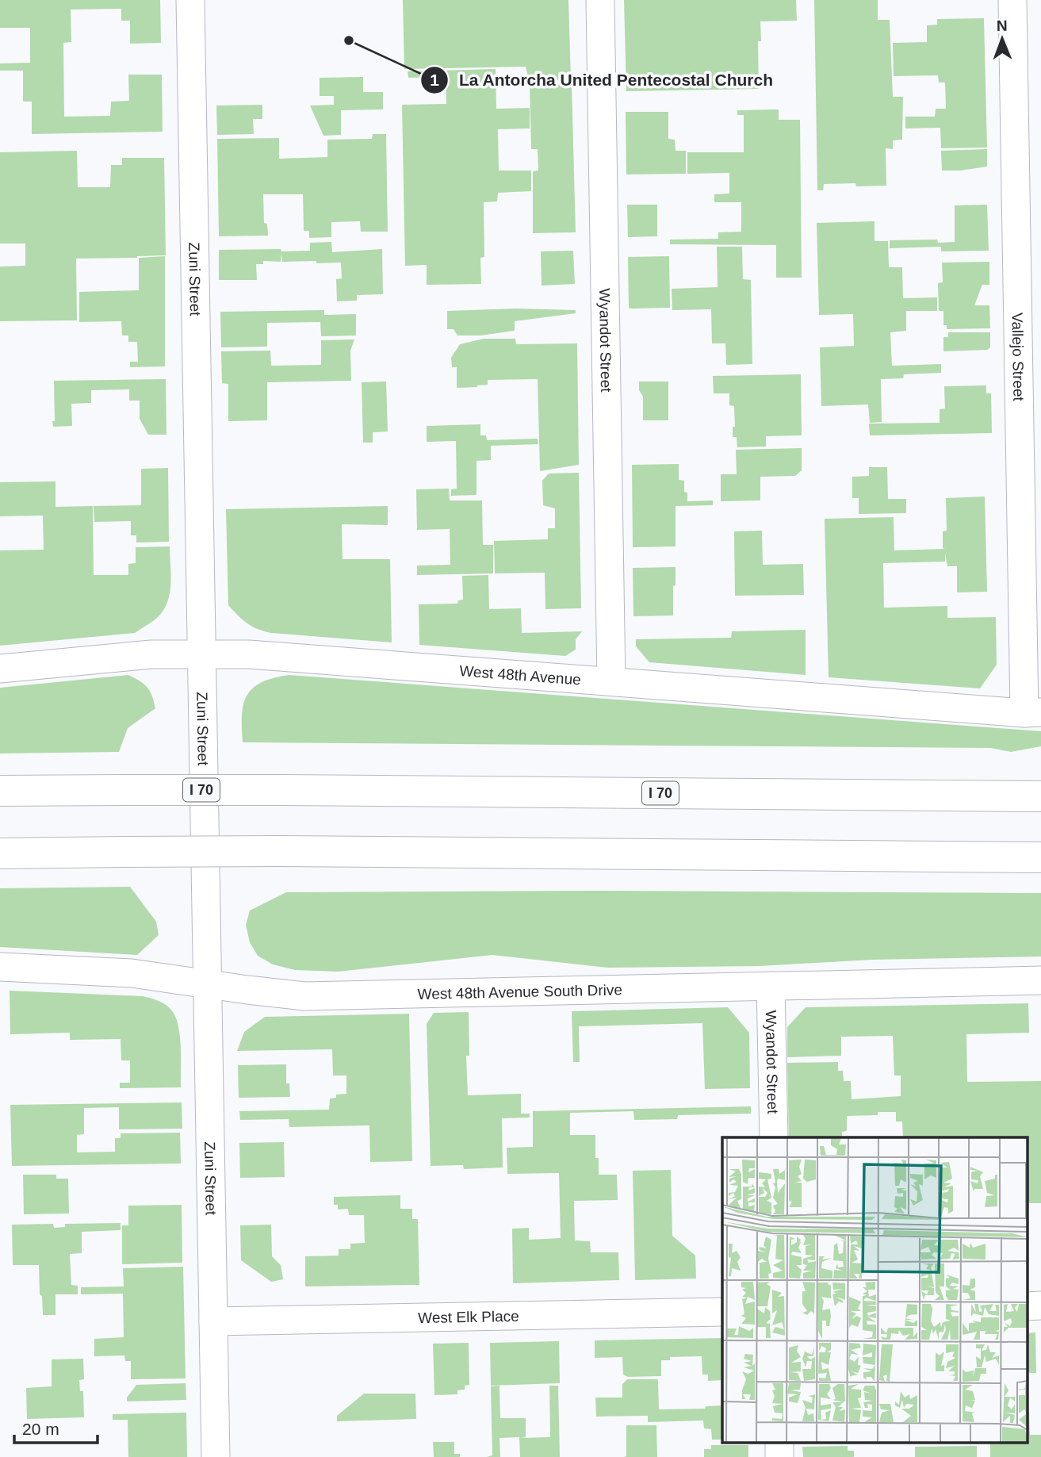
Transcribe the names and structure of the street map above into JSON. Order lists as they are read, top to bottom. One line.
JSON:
{"streets":{"highway":["I 70"],"street":["Zuni Street","Wyandot Street","Vallejo Street","West 48th Avenue","West 48th Avenue South Drive","West Elk Place"]},"crossings":[["Zuni Street","West 48th Avenue"],["Zuni Street","West 48th Avenue South Drive"],["Zuni Street","West Elk Place"],["Wyandot Street","West 48th Avenue"],["Wyandot Street","West 48th Avenue South Drive"],["Vallejo Street","West 48th Avenue"]],"places":["La Antorcha United Pentecostal Church"],"scale_bar":"20 m","north":"top"}
